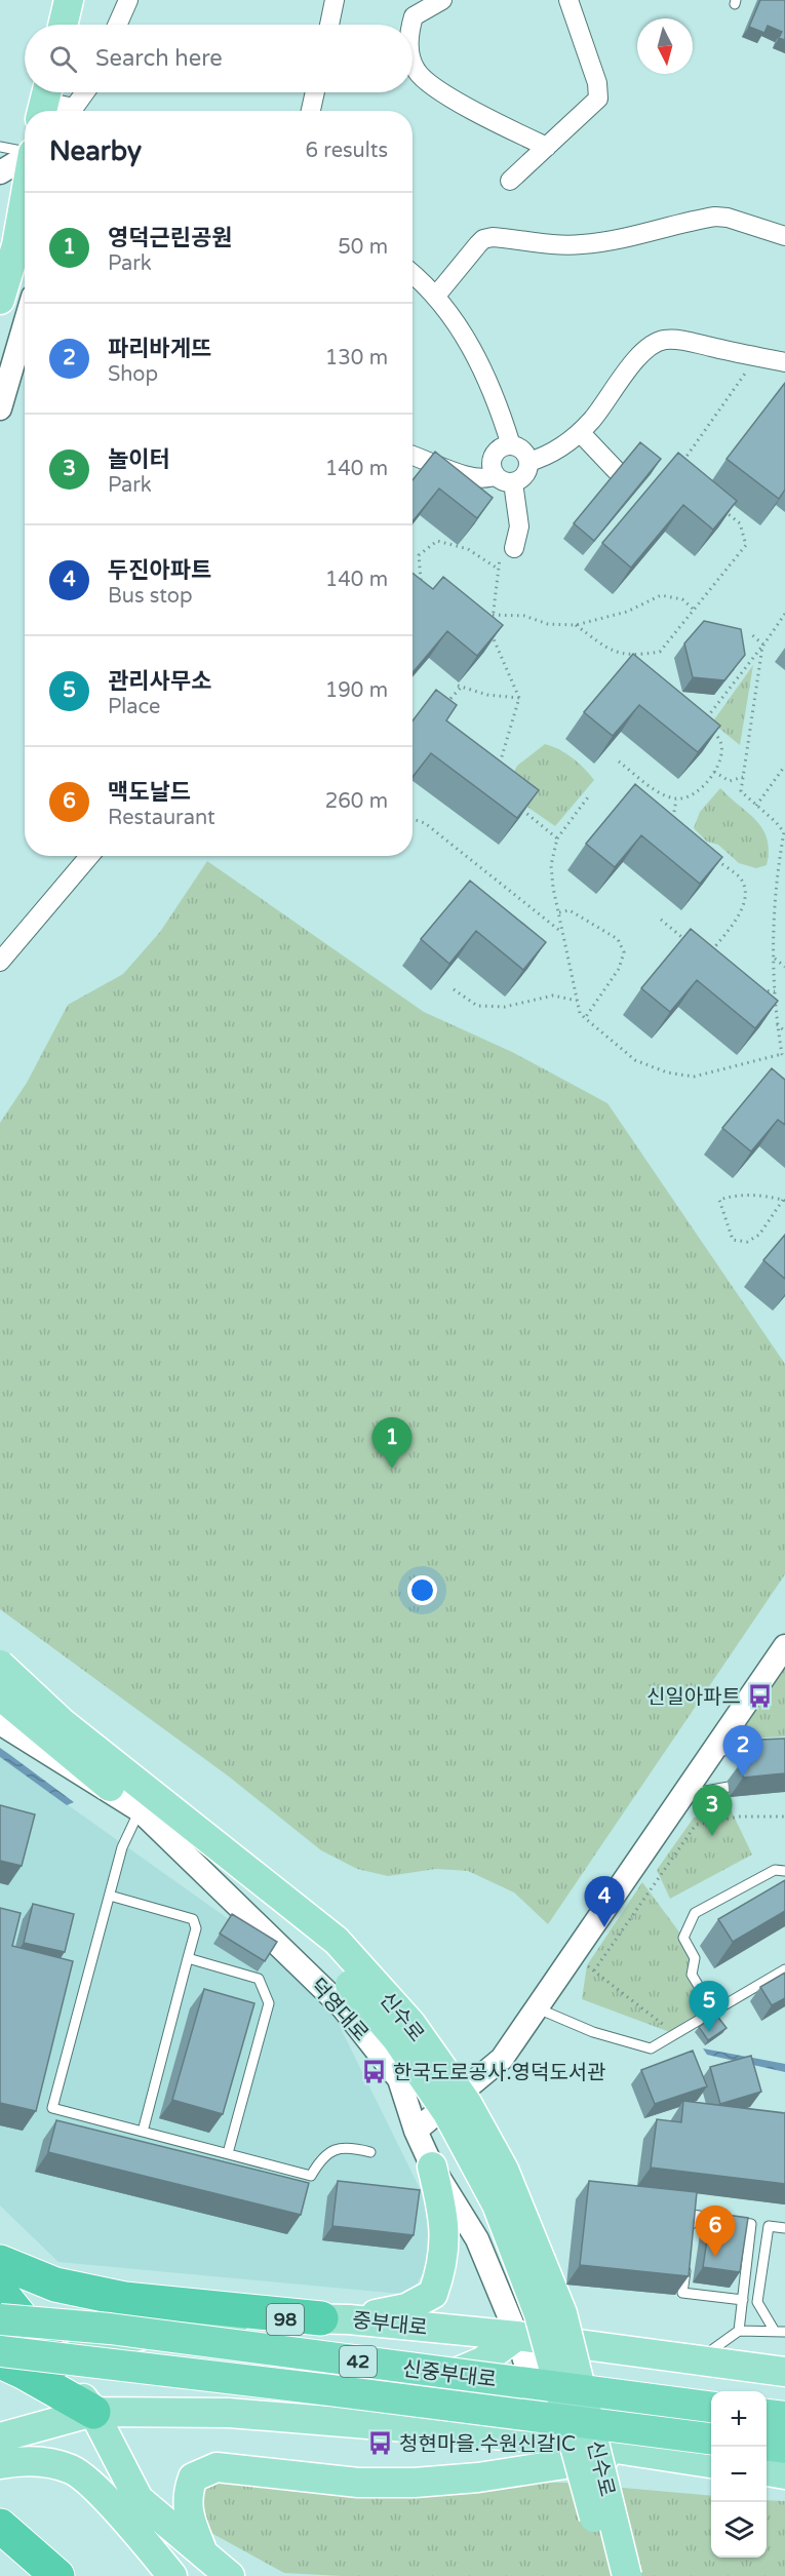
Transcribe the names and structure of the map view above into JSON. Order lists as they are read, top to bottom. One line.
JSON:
{"streets":{"highway":["42","신중부대로"],"main road":["신수로","98","중부대로"],"street":["덕영대로"]},"crossings":[["덕영대로","중부대로"],["중부대로","신중부대로"]],"places":{"bus stop":["신일아파트","한국도로공사.영덕도서관","청현마을.수원신갈IC"]},"north":"bottom","page":{"search":"Search here","heading":["Nearby","6 results"],"list":[{"mark":"1","name":"영덕근린공원","note":"Park","value":"50 m"},{"mark":"2","name":"파리바게뜨","note":"Shop","value":"130 m"},{"mark":"3","name":"놀이터","note":"Park","value":"140 m"},{"mark":"4","name":"두진아파트","note":"Bus stop","value":"140 m"},{"mark":"5","name":"관리사무소","note":"Place","value":"190 m"},{"mark":"6","name":"맥도날드","note":"Restaurant","value":"260 m"}],"pins":["1","2","3","4","5","6"],"map_buttons":["+","−"]}}
